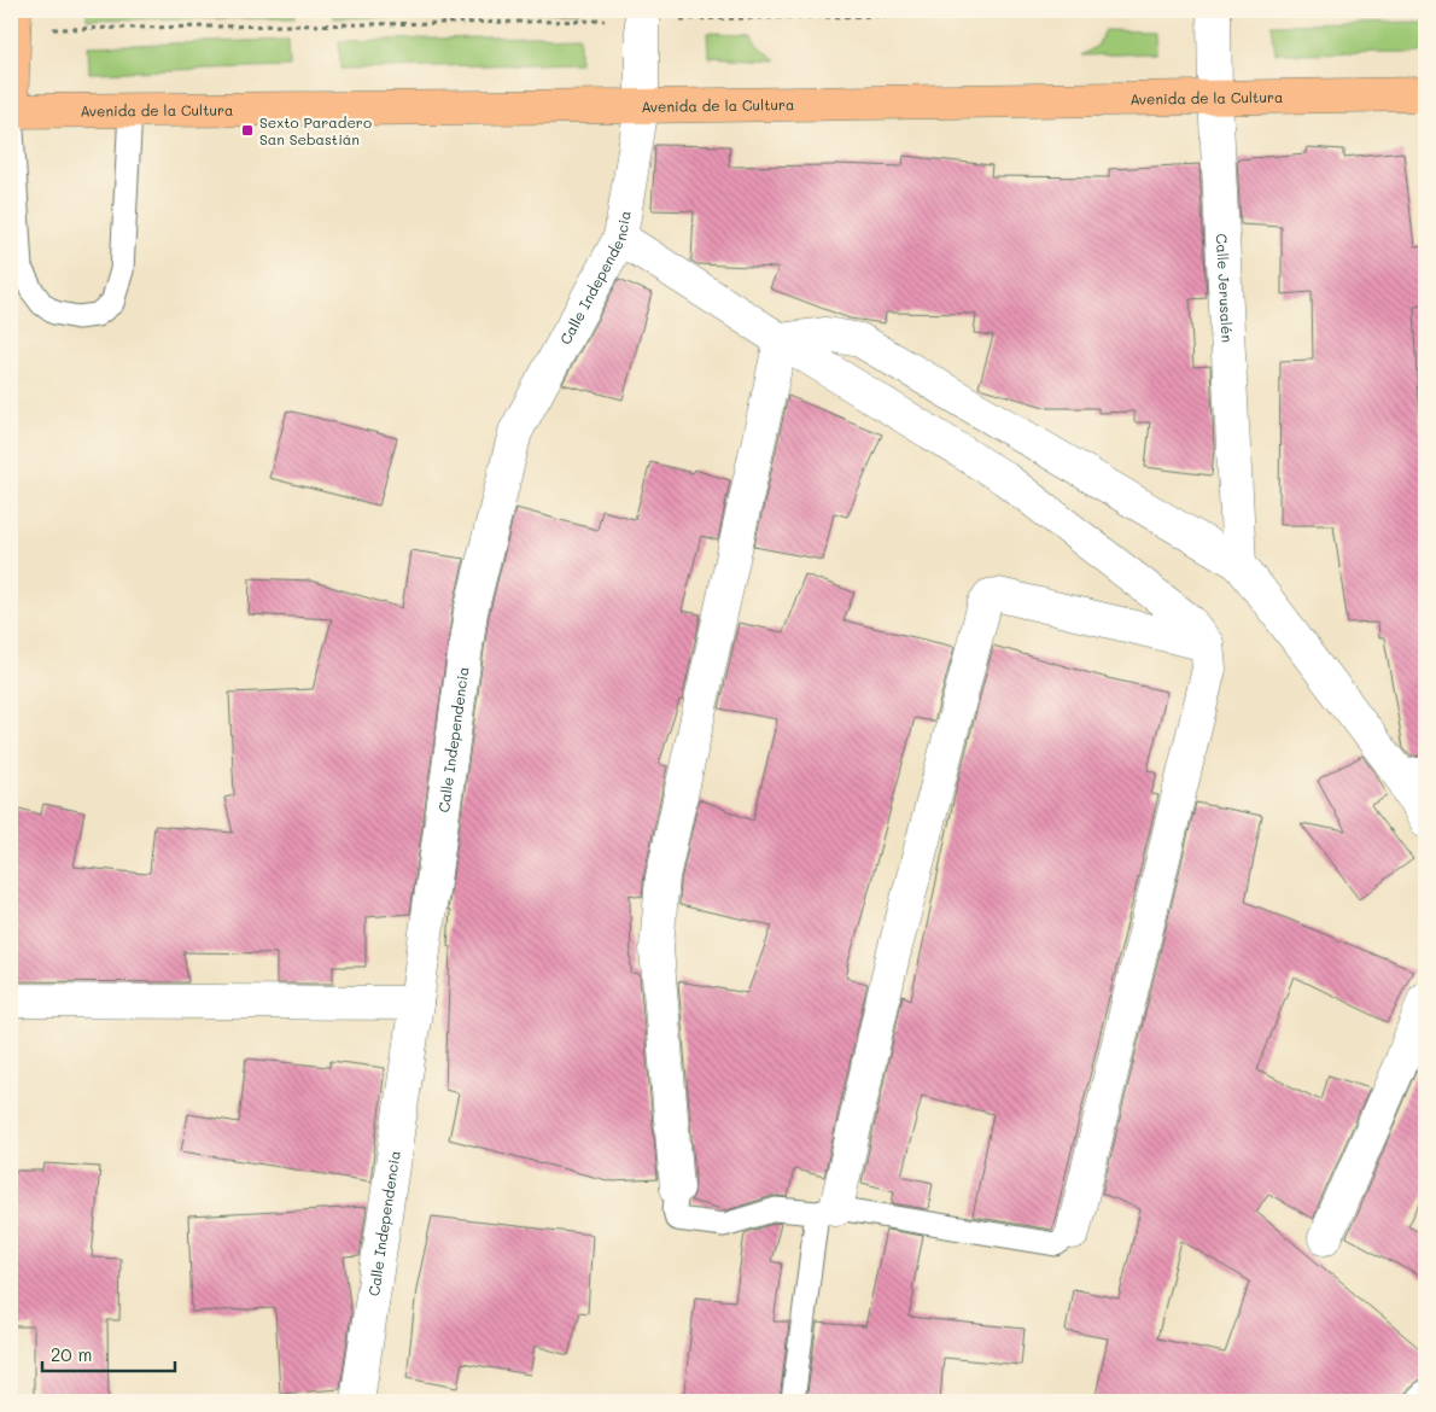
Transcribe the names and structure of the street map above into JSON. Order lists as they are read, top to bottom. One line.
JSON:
{"streets":{"highway":["Avenida de la Cultura"],"street":["Calle Independencia","Calle Jerusalén"]},"crossings":[["Avenida de la Cultura","Calle Independencia"],["Avenida de la Cultura","Calle Jerusalén"]],"places":{"transit":["Sexto Paradero San Sebastián"]},"scale_bar":"20 m"}
